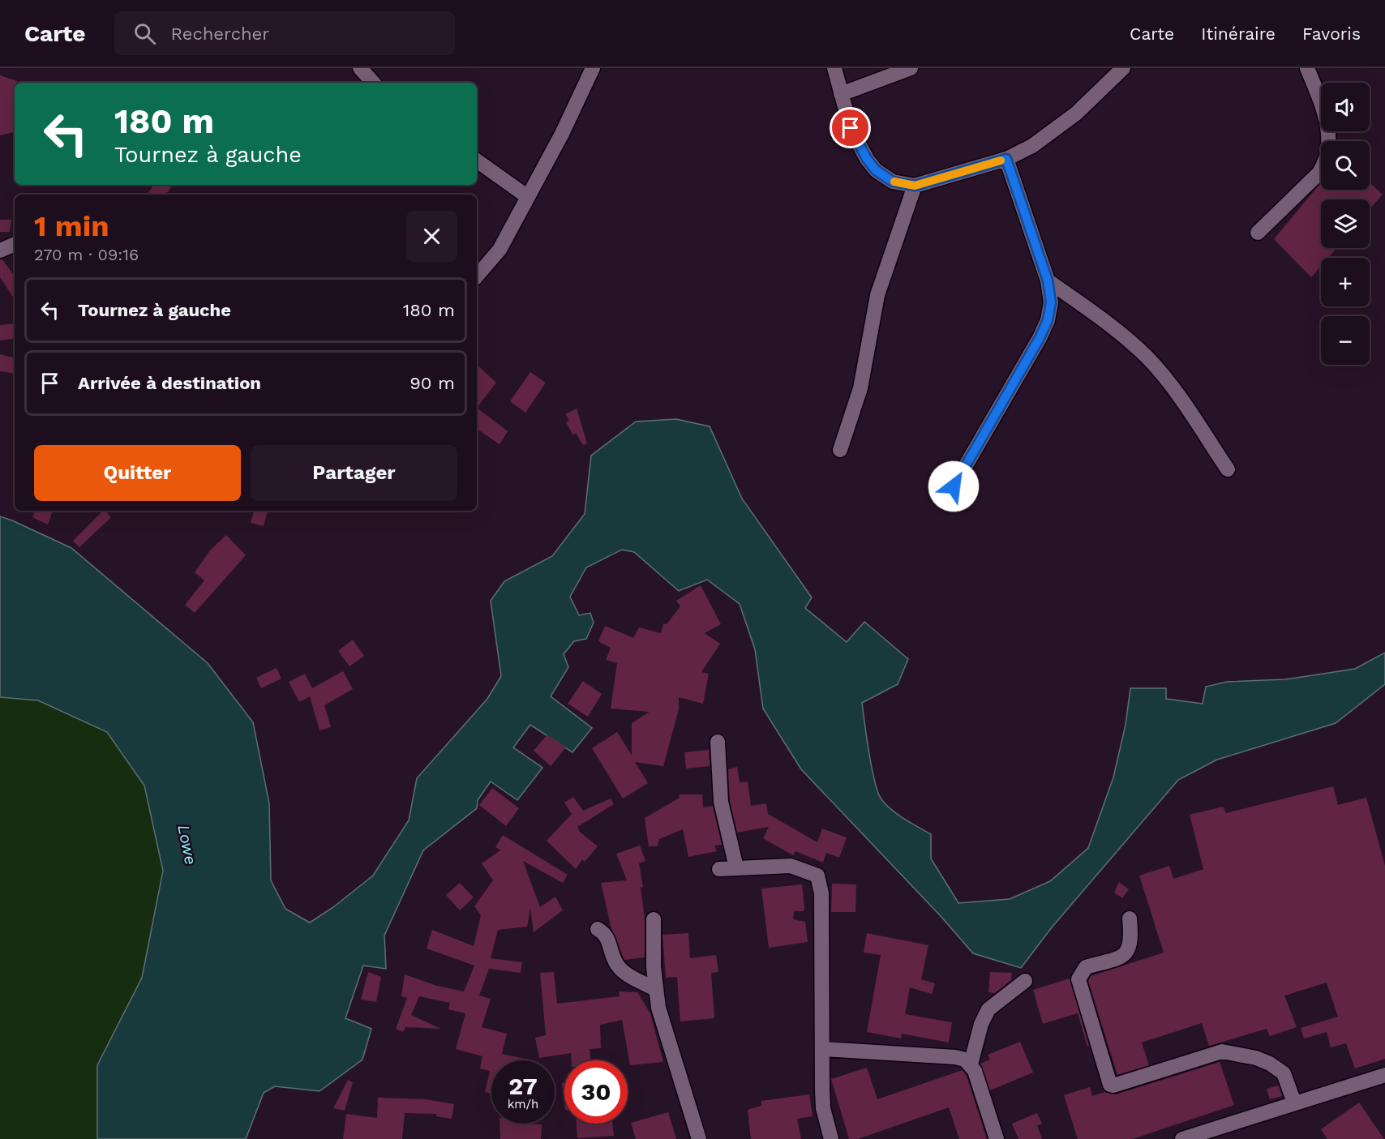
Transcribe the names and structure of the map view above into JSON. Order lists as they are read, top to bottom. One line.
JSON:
{"water":["Lowe"],"page":{"header":"Carte","search":"Rechercher","nav":["Carte","Itinéraire","Favoris"],"map_buttons":["+","−"],"turn":["180 m","Tournez à gauche"],"heading":["1 min","270 m · 09:16"],"list":[{"name":"Tournez à gauche","value":"180 m"},{"name":"Arrivée à destination","value":"90 m"}],"buttons":["Quitter","Partager"],"speed":"27 km/h","limit":"30"}}
